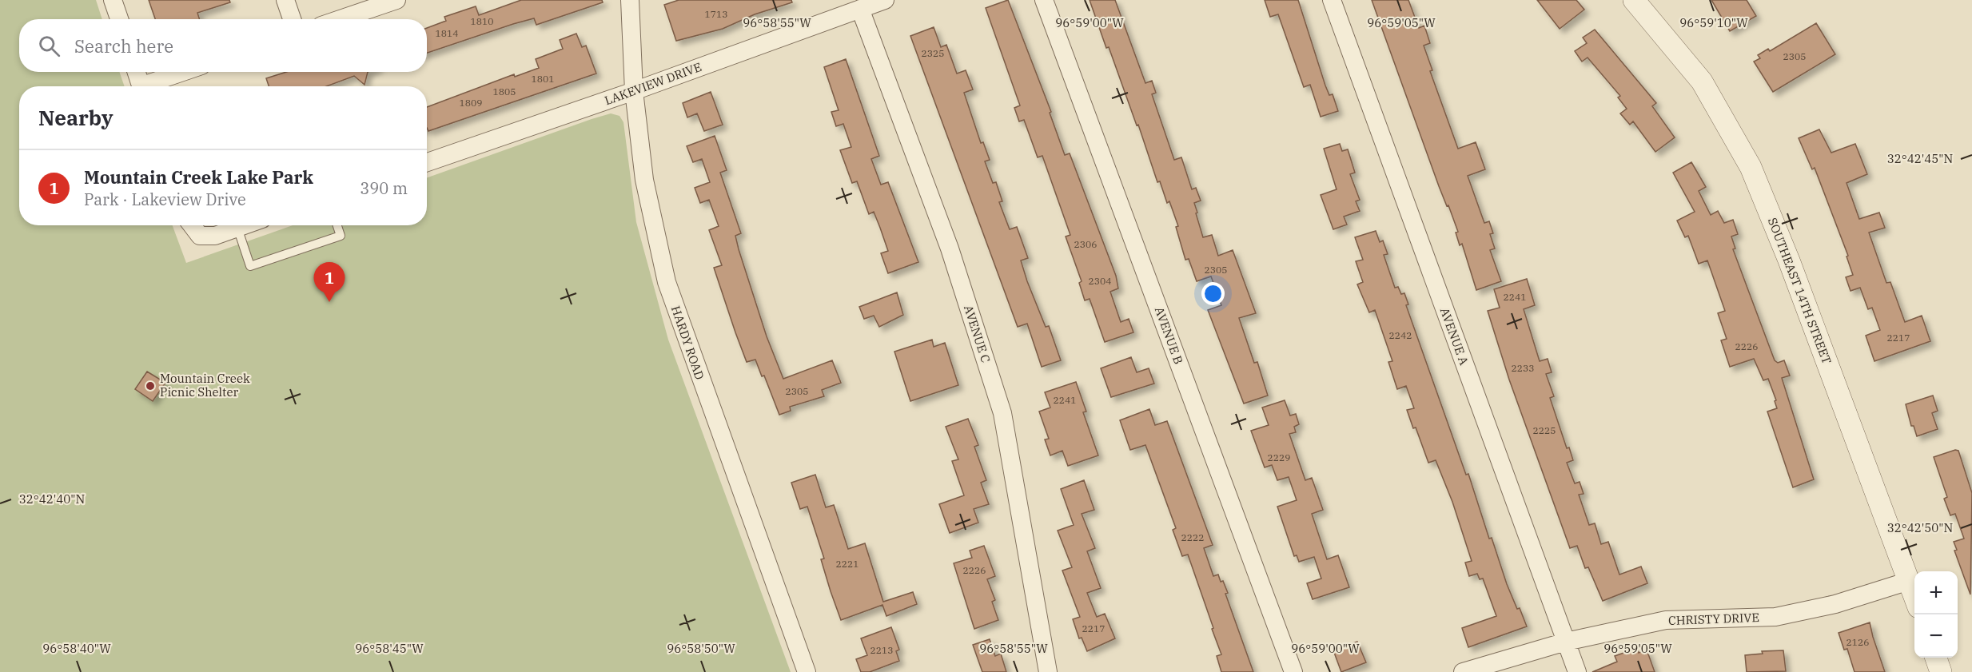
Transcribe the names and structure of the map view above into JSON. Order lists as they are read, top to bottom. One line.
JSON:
{"streets":{"street":["LAKEVIEW DRIVE","SOUTHEAST 14TH STREET","AVENUE C","AVENUE B","AVENUE A","HARDY ROAD","CHRISTY DRIVE"]},"crossings":[["LAKEVIEW DRIVE","AVENUE C"],["LAKEVIEW DRIVE","HARDY ROAD"],["SOUTHEAST 14TH STREET","CHRISTY DRIVE"],["AVENUE A","CHRISTY DRIVE"]],"places":["Mountain Creek Picnic Shelter"],"house_numbers":["1713","1810","1814","2325","2305","1801","1805","1809","2306","2305","2304","2241","2242","2217","2226","2233","2305","2241","2225","2229","2222","2221","2226","2217","2126","2213"],"page":{"search":"Search here","heading":"Nearby","list":[{"mark":"1","name":"Mountain Creek Lake Park","note":"Park · Lakeview Drive","value":"390 m"}],"pins":"1","map_buttons":["+","−"]},"coordinates":["96°58'55\"W","96°59'00\"W","96°59'05\"W","96°59'10\"W","32°42'45\"N","32°42'40\"N","32°42'50\"N","96°58'40\"W","96°58'45\"W","96°58'50\"W"]}
